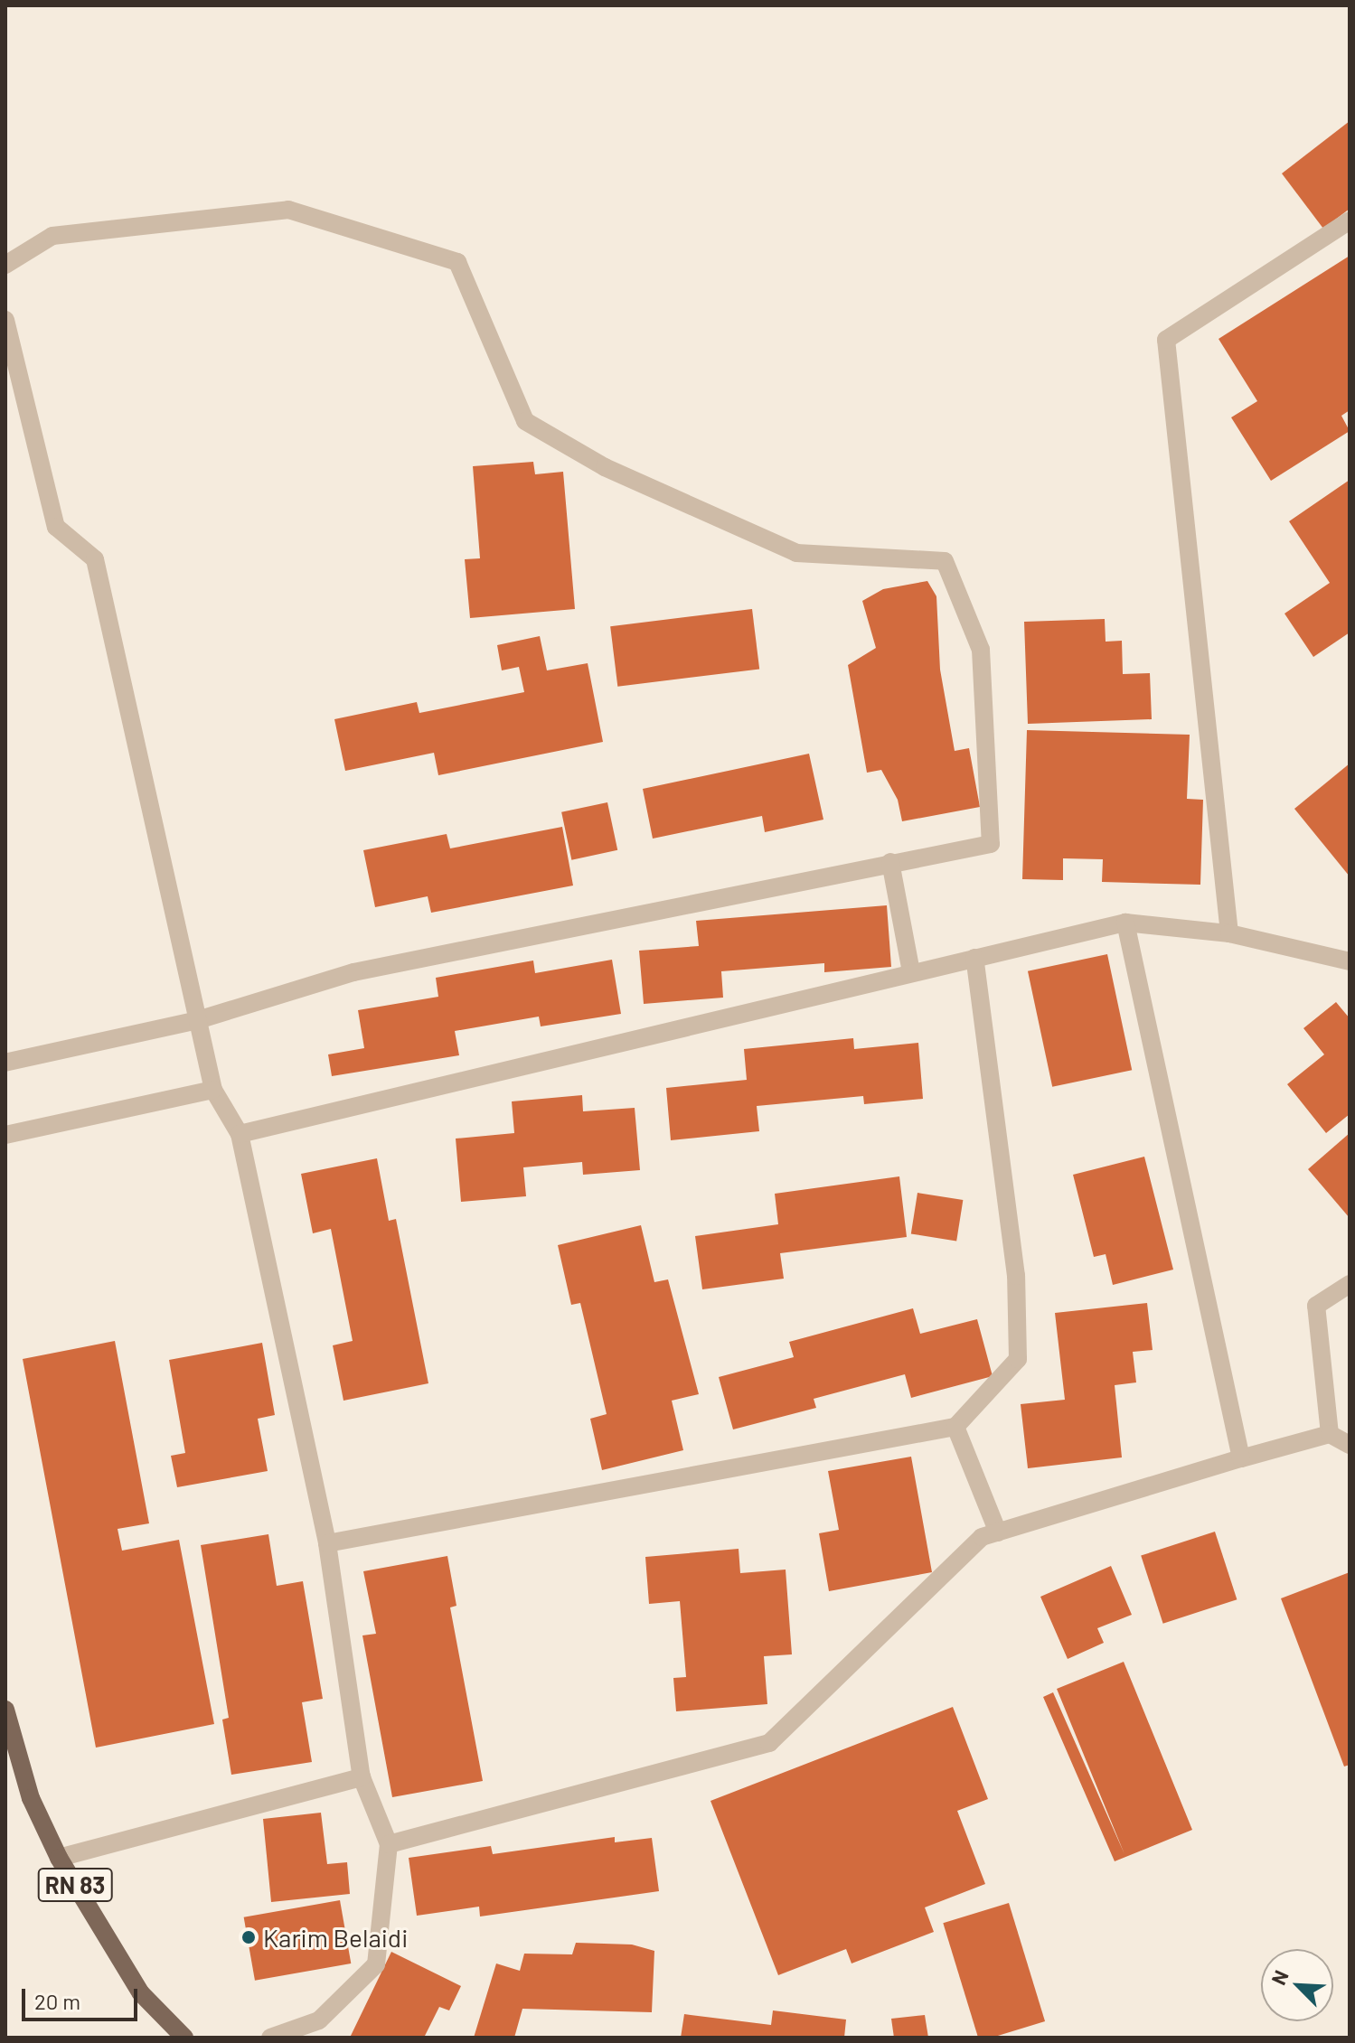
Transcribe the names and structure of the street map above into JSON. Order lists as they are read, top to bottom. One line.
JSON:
{"streets":{"main road":["RN 83"]},"places":["Karim Belaidi"],"scale_bar":"20 m","north":"top left"}
